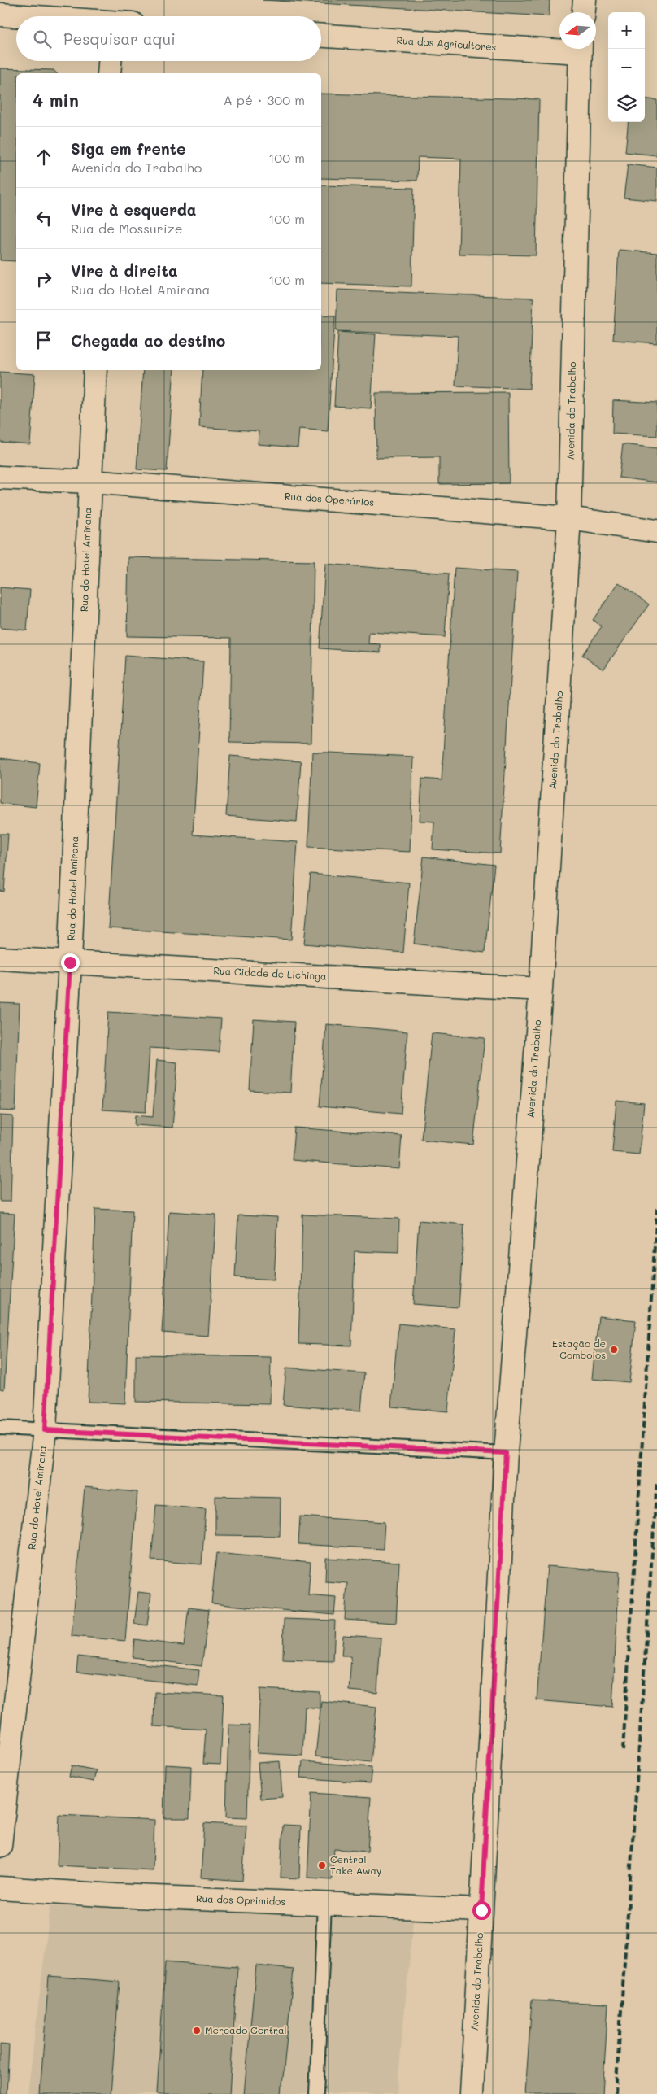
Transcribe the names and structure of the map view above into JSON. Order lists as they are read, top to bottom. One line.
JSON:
{"streets":{"street":["Rua dos Agricultores","Avenida do Trabalho","Rua dos Operários","Rua do Hotel Amirana","Rua Cidade de Lichinga","Rua dos Oprimidos"]},"crossings":[["Avenida do Trabalho","Rua dos Operários"],["Avenida do Trabalho","Rua Cidade de Lichinga"],["Avenida do Trabalho","Rua dos Oprimidos"],["Rua dos Operários","Rua do Hotel Amirana"],["Rua do Hotel Amirana","Rua Cidade de Lichinga"]],"places":["Estação de Comboios","Central Take Away","Mercado Central"],"north":"left","page":{"map_buttons":["+","−"],"search":"Pesquisar aqui","heading":["4 min","A pé · 300 m"],"list":[["Siga em frente","Avenida do Trabalho","100 m"],["Vire à esquerda","Rua de Mossurize","100 m"],["Vire à direita","Rua do Hotel Amirana","100 m"],"Chegada ao destino"]}}
